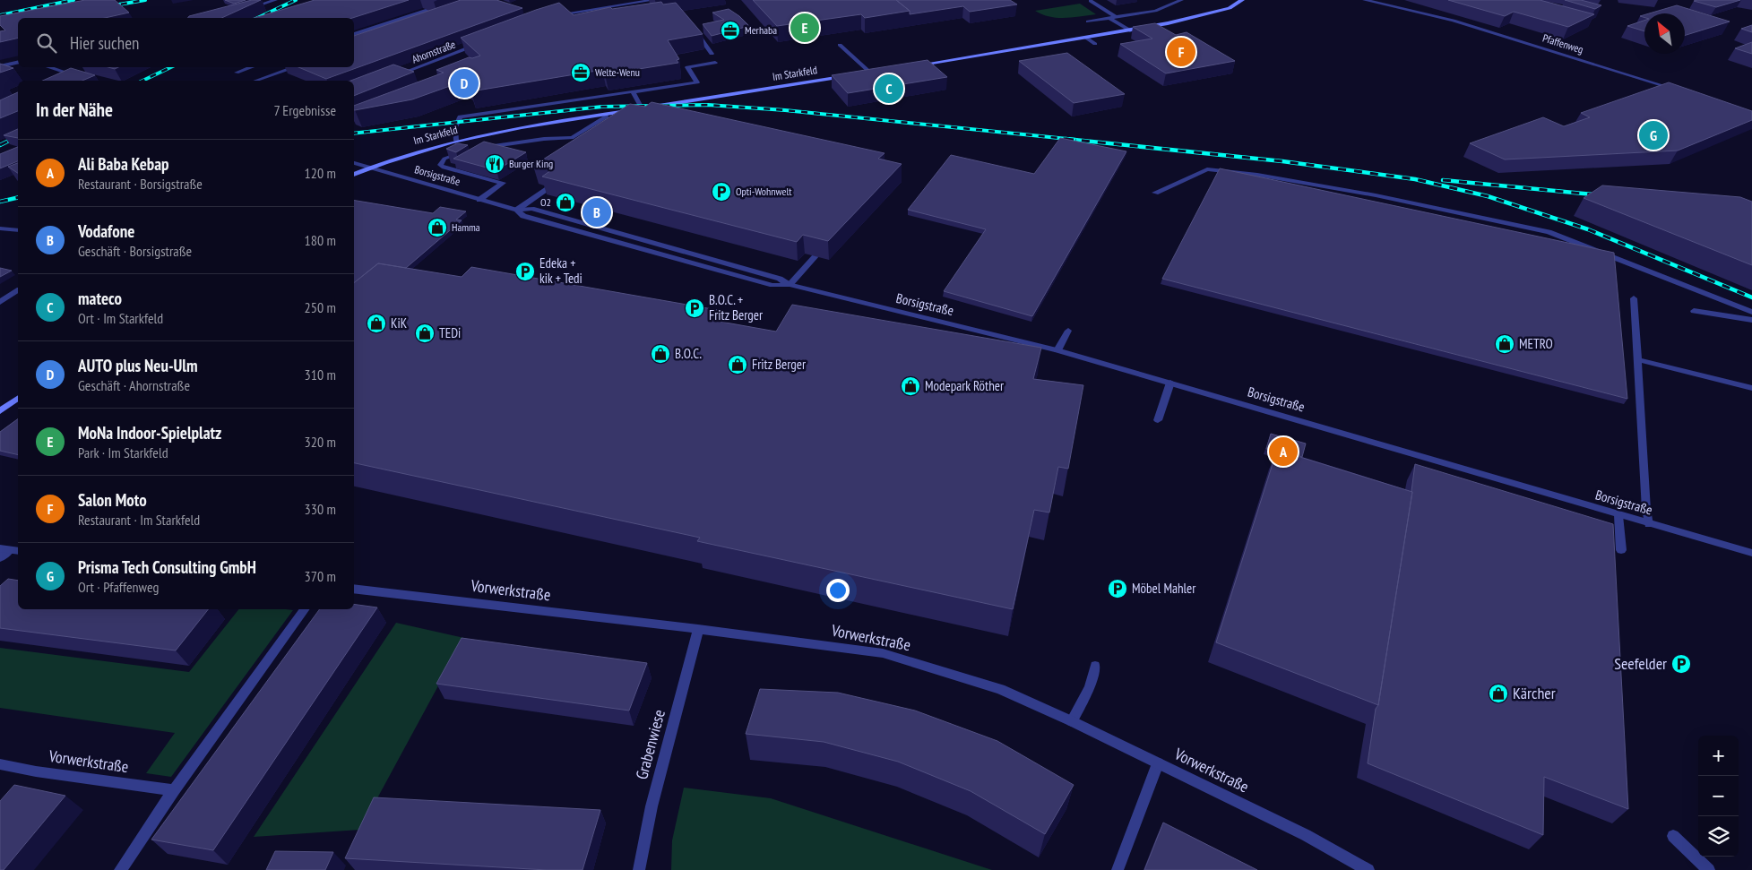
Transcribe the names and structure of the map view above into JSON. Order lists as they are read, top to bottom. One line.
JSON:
{"streets":{"main road":["Im Starkfeld"],"street":["Pfaffenweg","Ahornstraße","Borsigstraße","Vorwerkstraße","Grabenwiese"]},"crossings":[["Im Starkfeld","Borsigstraße"],["Vorwerkstraße","Grabenwiese"]],"places":{"office":["Merhaba","Welte-Wenu"],"restaurant":["Burger King"],"parking":["Opti-Wohnwelt","Edeka + kik + Tedi","B.O.C. + Fritz Berger","Möbel Mahler","Seefelder"],"shop":["O2","Hamma","KiK","TEDi","METRO","B.O.C.","Fritz Berger","Modepark Röther","Kärcher"]},"north":"top left","page":{"pins":["E","F","D","C","G","B","A"],"search":"Hier suchen","heading":["In der Nähe","7 Ergebnisse"],"list":[{"mark":"A","name":"Ali Baba Kebap","note":"Restaurant · Borsigstraße","value":"120 m"},{"mark":"B","name":"Vodafone","note":"Geschäft · Borsigstraße","value":"180 m"},{"mark":"C","name":"mateco","note":"Ort · Im Starkfeld","value":"250 m"},{"mark":"D","name":"AUTO plus Neu-Ulm","note":"Geschäft · Ahornstraße","value":"310 m"},{"mark":"E","name":"MoNa Indoor-Spielplatz","note":"Park · Im Starkfeld","value":"320 m"},{"mark":"F","name":"Salon Moto","note":"Restaurant · Im Starkfeld","value":"330 m"},{"mark":"G","name":"Prisma Tech Consulting GmbH","note":"Ort · Pfaffenweg","value":"370 m"}],"map_buttons":["+","−"]}}
